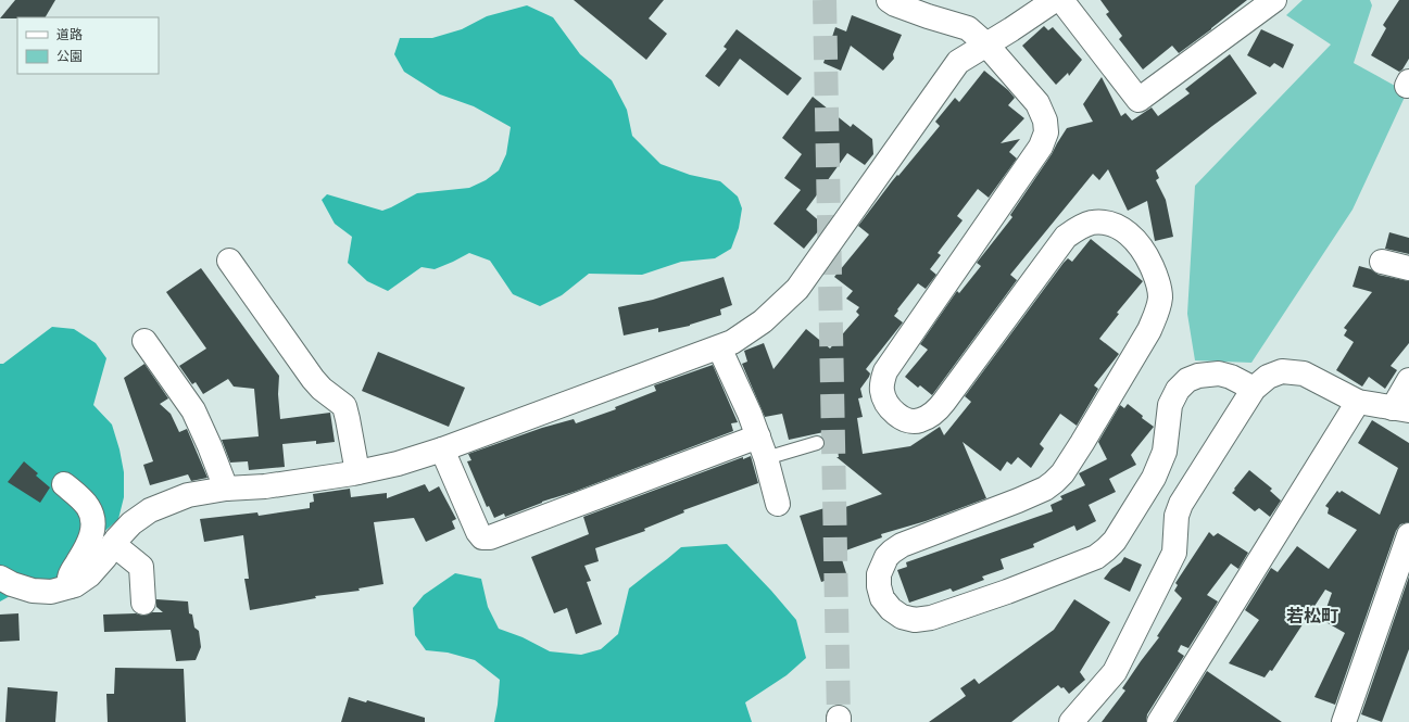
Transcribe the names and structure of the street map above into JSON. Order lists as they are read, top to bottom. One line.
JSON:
{"districts":["若松町"],"legend":["道路","公園"]}
